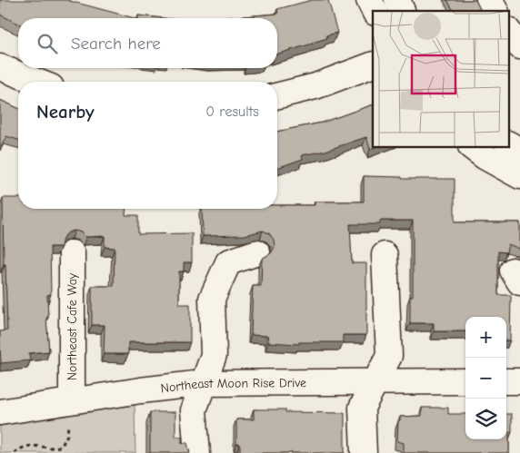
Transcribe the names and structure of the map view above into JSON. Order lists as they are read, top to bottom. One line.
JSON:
{"streets":{"street":["Northeast Cafe Way","Northeast Moon Rise Drive"]},"crossings":[["Northeast Cafe Way","Northeast Moon Rise Drive"]],"page":{"search":"Search here","heading":["Nearby","0 results"],"map_buttons":["+","−"]}}
